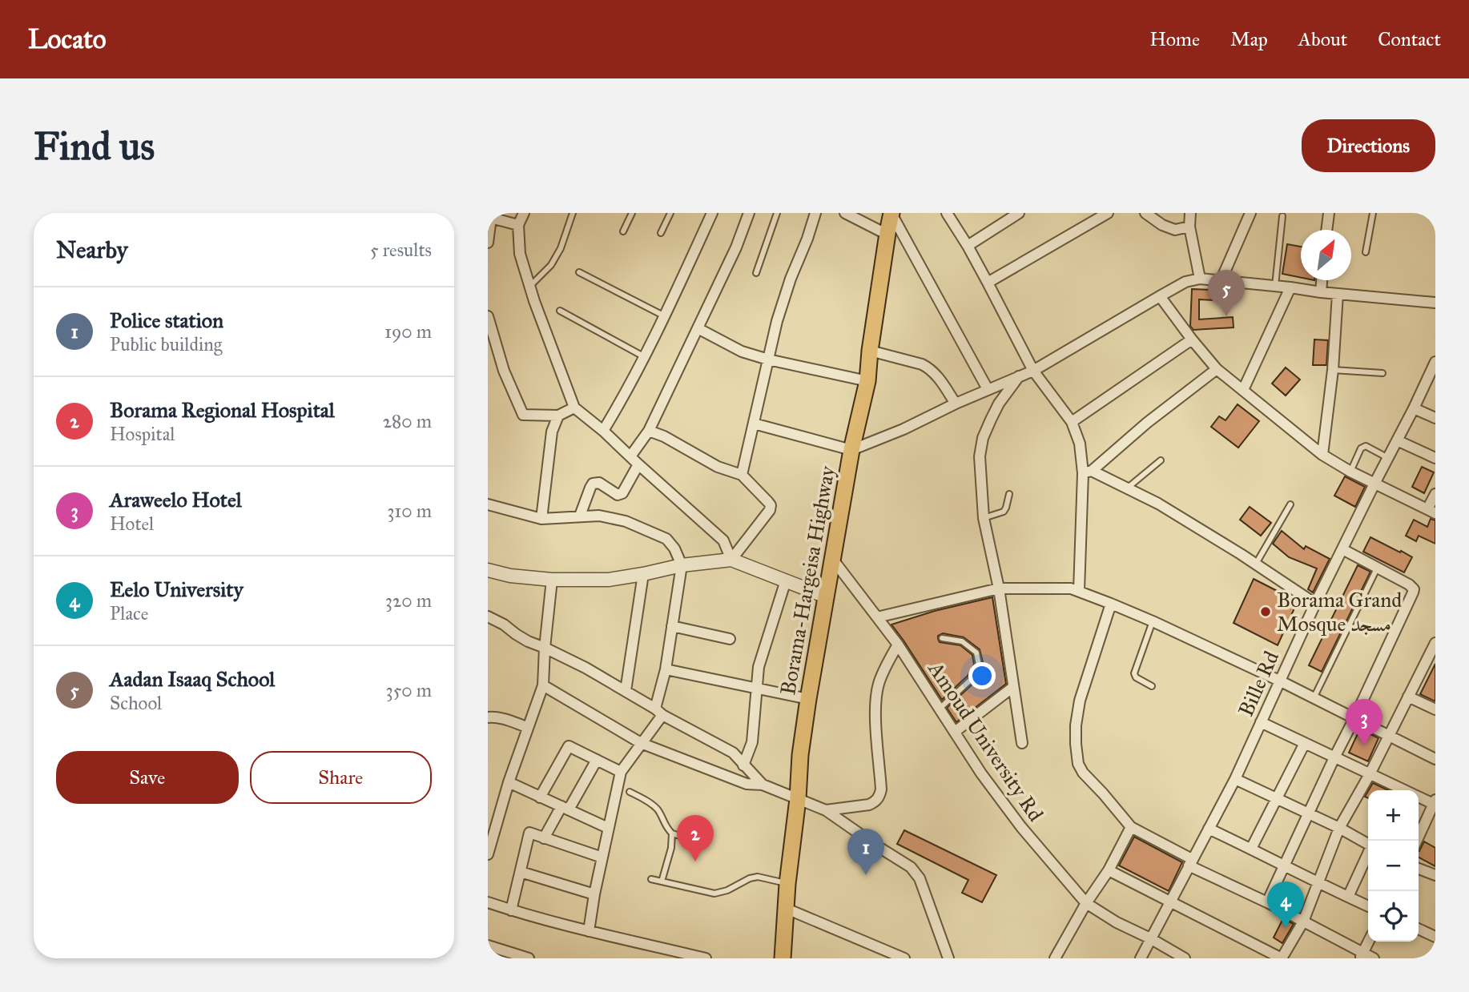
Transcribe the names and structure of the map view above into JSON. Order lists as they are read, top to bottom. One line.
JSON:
{"streets":{"highway":["Borama-Hargeisa Highway"],"street":["Bille Rd","Amoud University Rd"]},"crossings":[["Borama-Hargeisa Highway","Amoud University Rd"],["Bille Rd","Amoud University Rd"]],"places":["Borama Grand Mosque مسجد"],"north":"top right","page":{"header":"Locato","nav":["Home","Map","About","Contact"],"buttons":["Directions",["Save","Share"]],"title":"Find us","heading":["Nearby","5 results"],"pins":["5","3","2","1","4"],"list":[{"mark":"1","name":"Police station","note":"Public building","value":"190 m"},{"mark":"2","name":"Borama Regional Hospital","note":"Hospital","value":"280 m"},{"mark":"3","name":"Araweelo Hotel","note":"Hotel","value":"310 m"},{"mark":"4","name":"Eelo University","note":"Place","value":"320 m"},{"mark":"5","name":"Aadan Isaaq School","note":"School","value":"350 m"}],"map_buttons":["+","−"]}}
